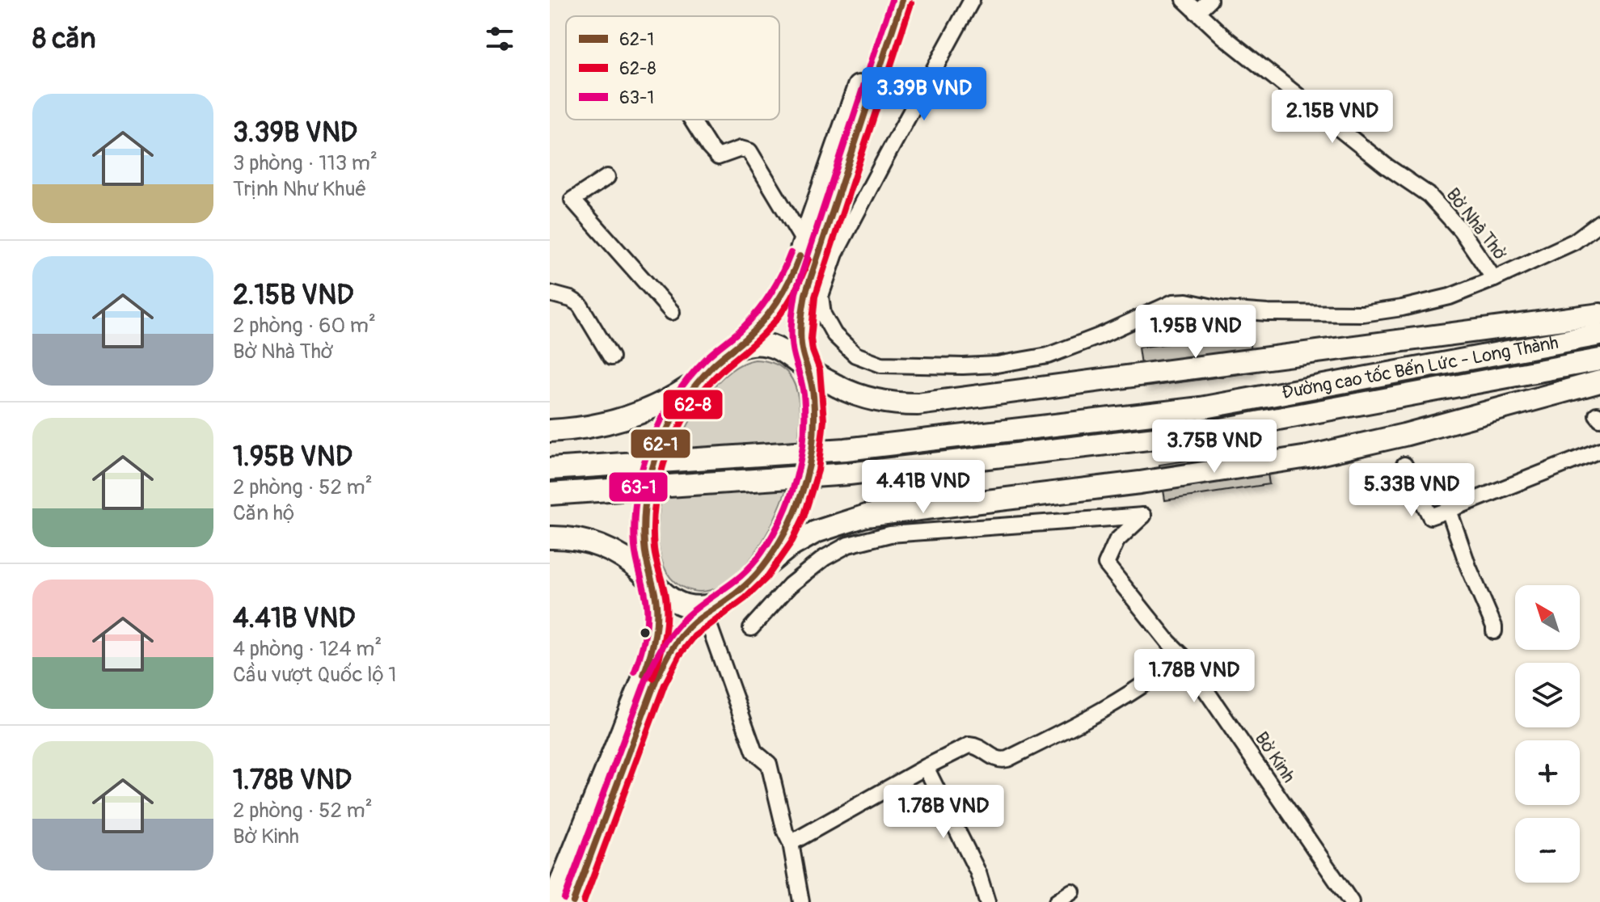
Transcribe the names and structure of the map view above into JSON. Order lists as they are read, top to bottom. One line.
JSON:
{"streets":{"highway":["Đường cao tốc Bến Lức - Long Thành"],"street":["Bờ Nhà Thờ","Bờ Kinh"]},"lines":["transit line 62-1","transit line 63-1","transit line 62-8"],"legend":["62-1","62-8","63-1"],"north":"top left","page":{"heading":"8 căn","price":["3.39B VND","2.15B VND","1.95B VND","3.75B VND","4.41B VND","5.33B VND","1.78B VND","1.78B VND"],"list":[{"name":"3.39B VND","note":"3 phòng · 113 m² · Trịnh Như Khuê"},{"name":"2.15B VND","note":"2 phòng · 60 m² · Bờ Nhà Thờ"},{"name":"1.95B VND","note":"2 phòng · 52 m² · Căn hộ"},{"name":"4.41B VND","note":"4 phòng · 124 m² · Cầu vượt Quốc lộ 1"},{"name":"1.78B VND","note":"2 phòng · 52 m² · Bờ Kinh"}],"map_buttons":["+","−"]}}
